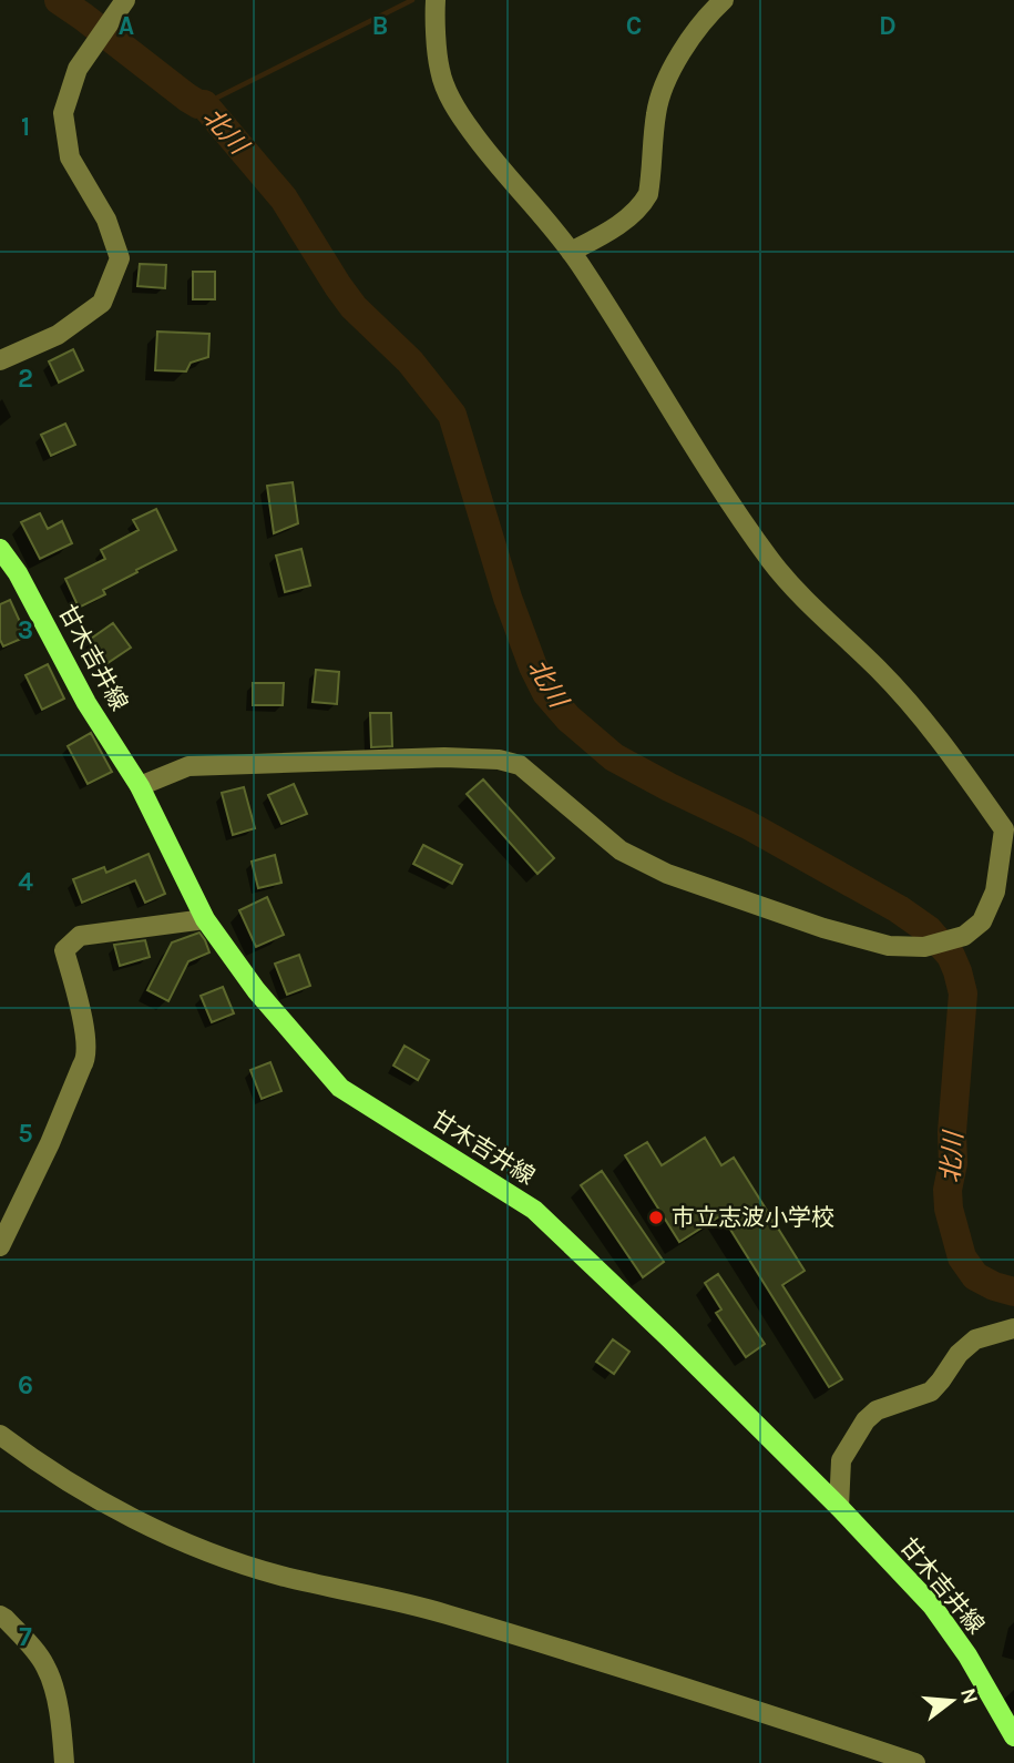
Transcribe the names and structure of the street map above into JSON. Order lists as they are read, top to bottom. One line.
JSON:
{"streets":{"main road":["甘木吉井線"]},"water":["北川"],"places":["市立志波小学校"],"north":"right","grid":{"columns":["A","B","C","D"],"rows":["1","2","3","4","5","6","7"]}}
